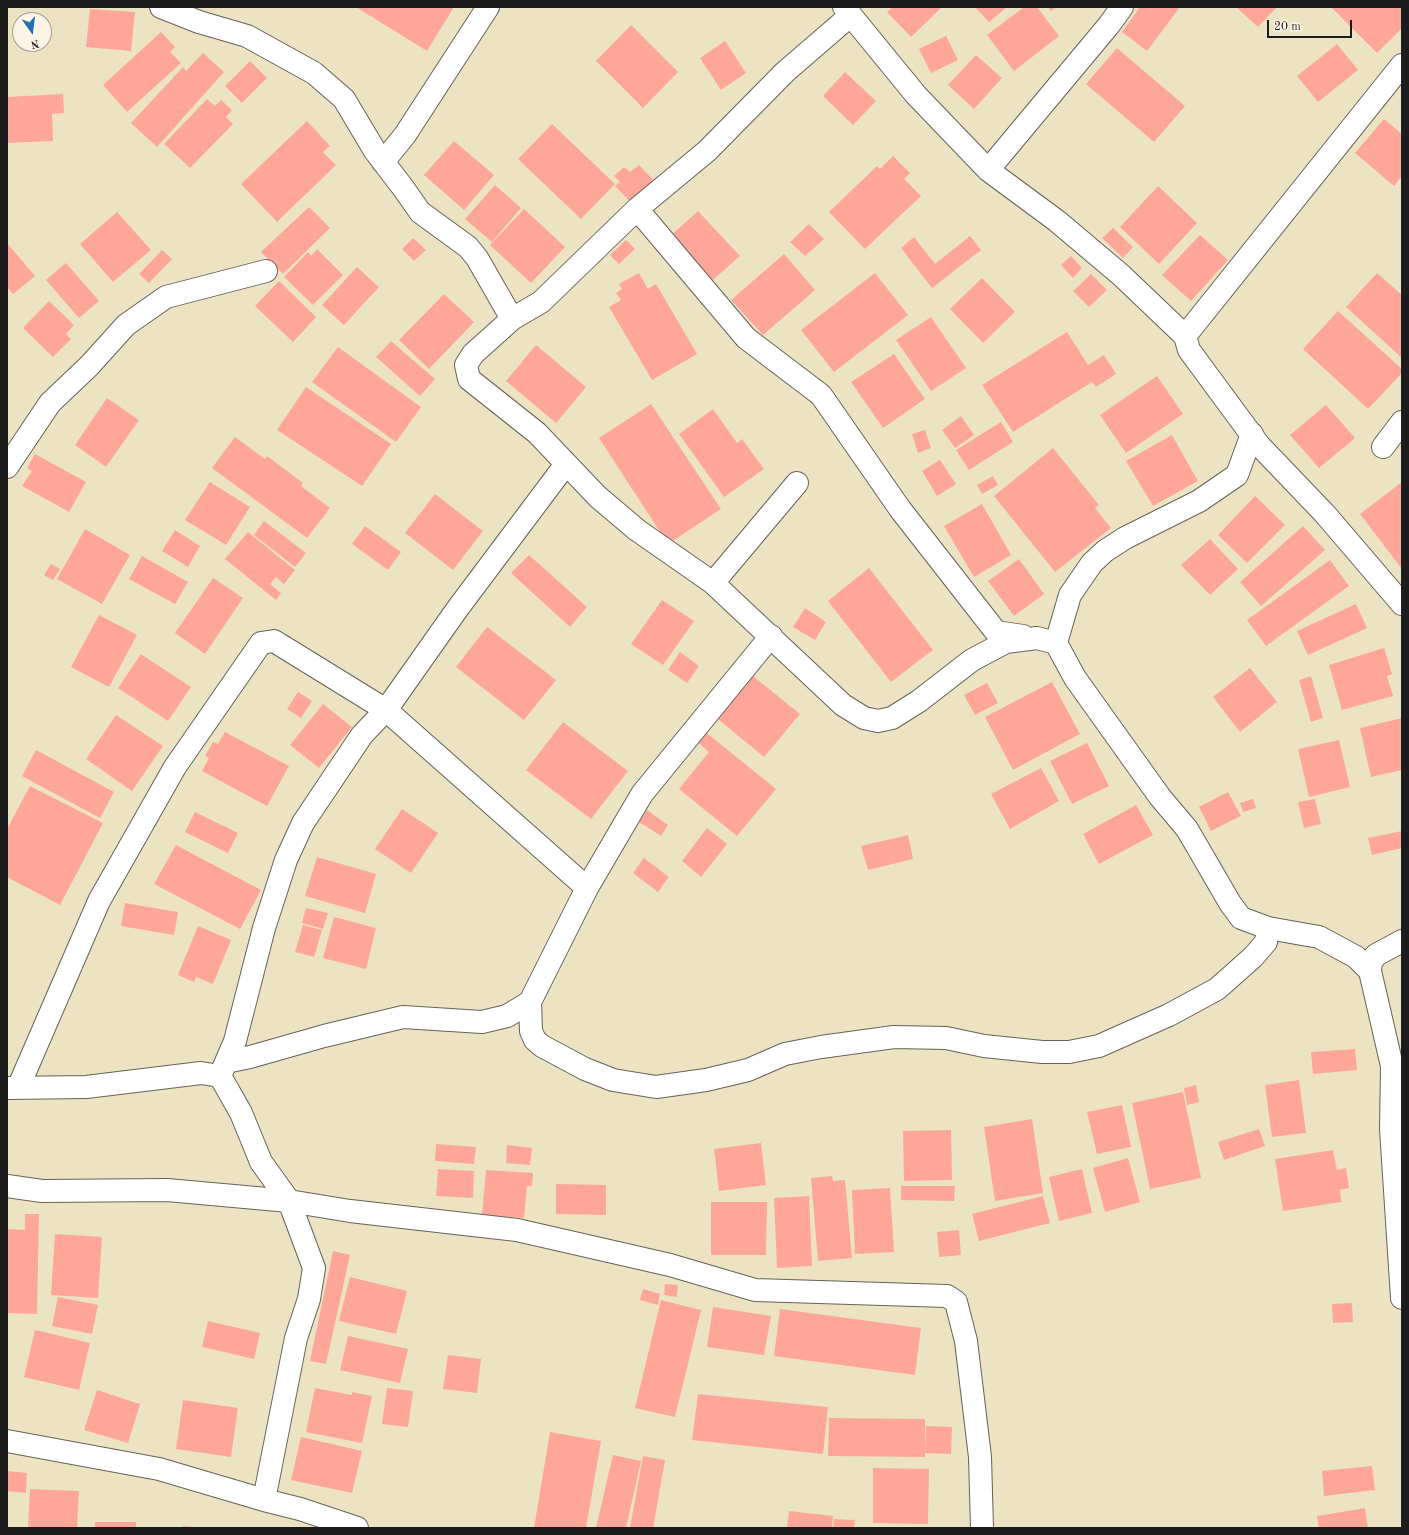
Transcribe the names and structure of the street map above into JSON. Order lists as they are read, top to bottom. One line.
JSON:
{"scale_bar":"20 m","north":"bottom"}
